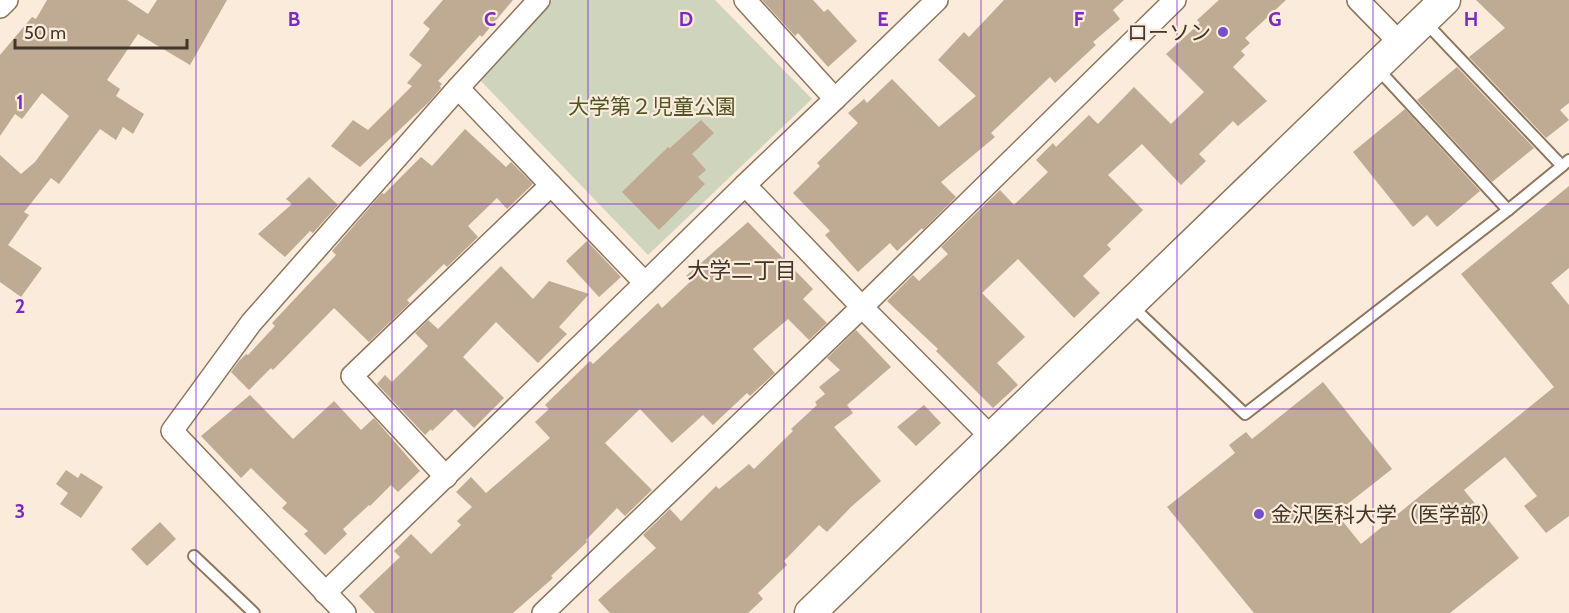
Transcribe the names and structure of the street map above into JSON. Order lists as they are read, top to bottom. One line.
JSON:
{"districts":["大学二丁目"],"parks":["大学第２児童公園"],"places":["ローソン","金沢医科大学（医学部）"],"scale_bar":"50 m","grid":{"columns":["B","C","D","E","F","G","H"],"rows":["1","2","3"]}}
